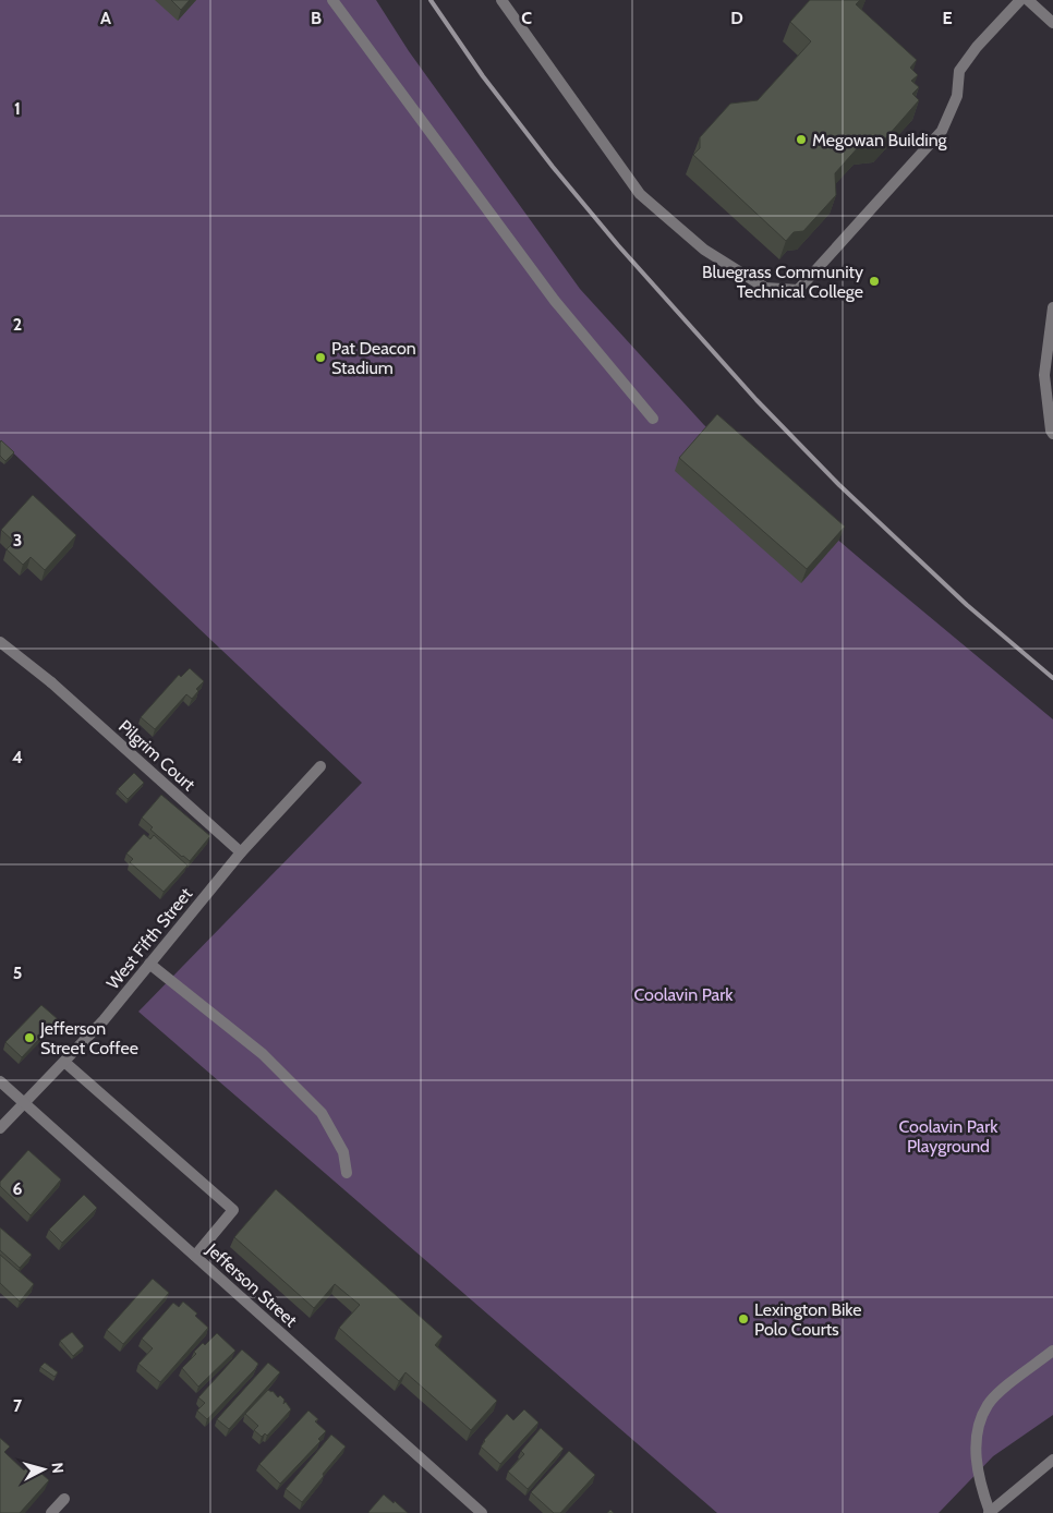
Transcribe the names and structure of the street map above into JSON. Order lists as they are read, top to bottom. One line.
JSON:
{"streets":{"street":["Pilgrim Court","West Fifth Street","Jefferson Street"]},"crossings":[["Pilgrim Court","West Fifth Street"],["West Fifth Street","Jefferson Street"]],"parks":["Coolavin Park","Coolavin Park Playground"],"places":["Megowan Building","Bluegrass Community Technical College","Pat Deacon Stadium","Jefferson Street Coffee","Lexington Bike Polo Courts"],"north":"right","grid":{"columns":["A","B","C","D","E"],"rows":["1","2","3","4","5","6","7"]}}
